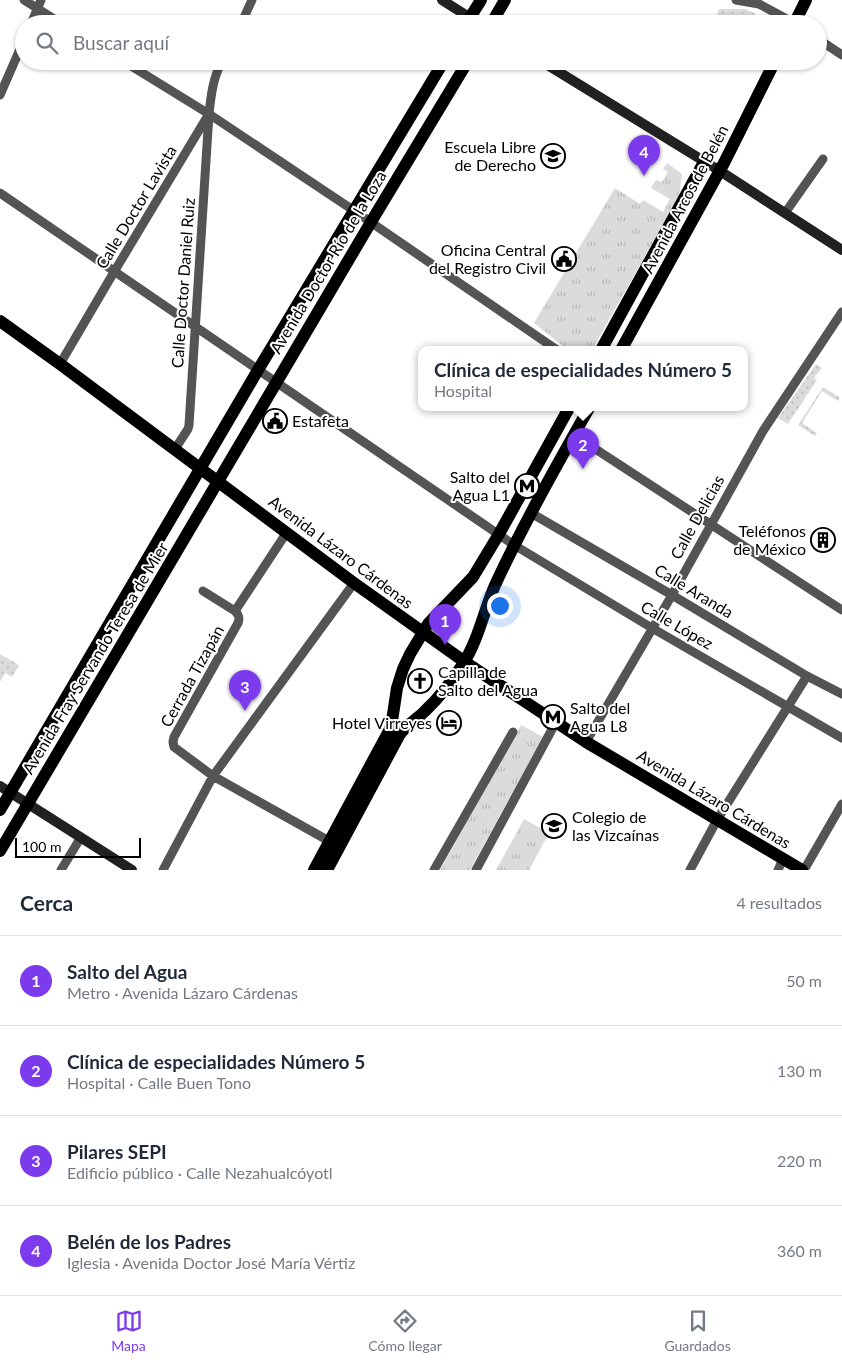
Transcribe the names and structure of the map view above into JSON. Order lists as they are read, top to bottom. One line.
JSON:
{"streets":{"main road":["Avenida Arcos de Belén","Avenida Doctor Río de la Loza","Avenida Lázaro Cárdenas","Avenida Fray Servando Teresa de Mier"],"street":["Calle Doctor Lavista","Calle Doctor Daniel Ruiz","Calle Delicias","Calle Aranda","Calle López","Cerrada Tizapán"]},"crossings":[["Calle Doctor Lavista","Calle Doctor Daniel Ruiz"],["Calle Doctor Lavista","Avenida Lázaro Cárdenas"],["Calle Doctor Lavista","Calle López"],["Avenida Doctor Río de la Loza","Avenida Lázaro Cárdenas"],["Avenida Doctor Río de la Loza","Calle López"],["Avenida Doctor Río de la Loza","Avenida Fray Servando Teresa de Mier"],["Calle Doctor Daniel Ruiz","Avenida Lázaro Cárdenas"],["Calle Doctor Daniel Ruiz","Calle López"],["Calle Delicias","Avenida Lázaro Cárdenas"],["Calle Delicias","Calle Aranda"],["Calle Delicias","Calle López"],["Avenida Lázaro Cárdenas","Avenida Fray Servando Teresa de Mier"]],"places":{"school or university":["Escuela Libre de Derecho","Colegio de las Vizcaínas"],"public building":["Oficina Central del Registro Civil","Estafeta"],"metro station":["Salto del Agua L1","Salto del Agua L8"],"building":["Teléfonos de México"],"church":["Capilla de Salto del Agua"],"hotel":["Hotel Virreyes"]},"scale_bar":"100 m","page":{"search":"Buscar aquí","pins":["4","2","1","3"],"popup":["Clínica de especialidades Número 5","Hospital"],"scale":"100 m","heading":["Cerca","4 resultados"],"list":[{"mark":"1","name":"Salto del Agua","note":"Metro · Avenida Lázaro Cárdenas","value":"50 m"},{"mark":"2","name":"Clínica de especialidades Número 5","note":"Hospital · Calle Buen Tono","value":"130 m"},{"mark":"3","name":"Pilares SEPI","note":"Edificio público · Calle Nezahualcóyotl","value":"220 m"},{"mark":"4","name":"Belén de los Padres","note":"Iglesia · Avenida Doctor José María Vértiz","value":"360 m"}],"nav":["Mapa","Cómo llegar","Guardados"]}}
